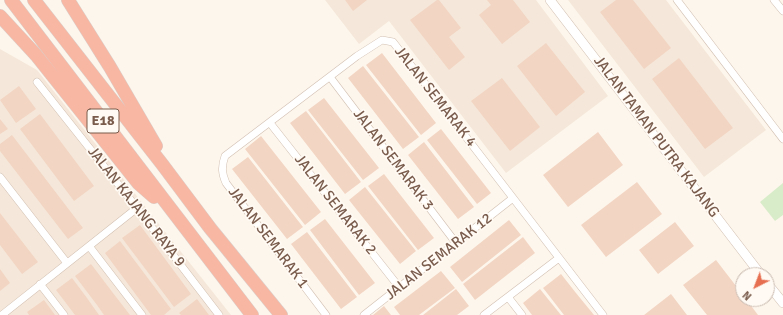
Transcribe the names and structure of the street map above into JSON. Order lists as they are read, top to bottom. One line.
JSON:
{"streets":{"highway":["E18"],"street":["JALAN SEMARAK 4","JALAN TAMAN PUTRA KAJANG","JALAN SEMARAK 3","JALAN SEMARAK 2","JALAN KAJANG RAYA 9","JALAN SEMARAK 1","JALAN SEMARAK 12"]},"crossings":[["JALAN SEMARAK 4","JALAN SEMARAK 3"],["JALAN SEMARAK 4","JALAN SEMARAK 2"],["JALAN SEMARAK 4","JALAN SEMARAK 1"],["JALAN SEMARAK 4","JALAN SEMARAK 12"],["JALAN SEMARAK 3","JALAN SEMARAK 12"],["JALAN SEMARAK 2","JALAN SEMARAK 12"]],"north":"bottom left"}
